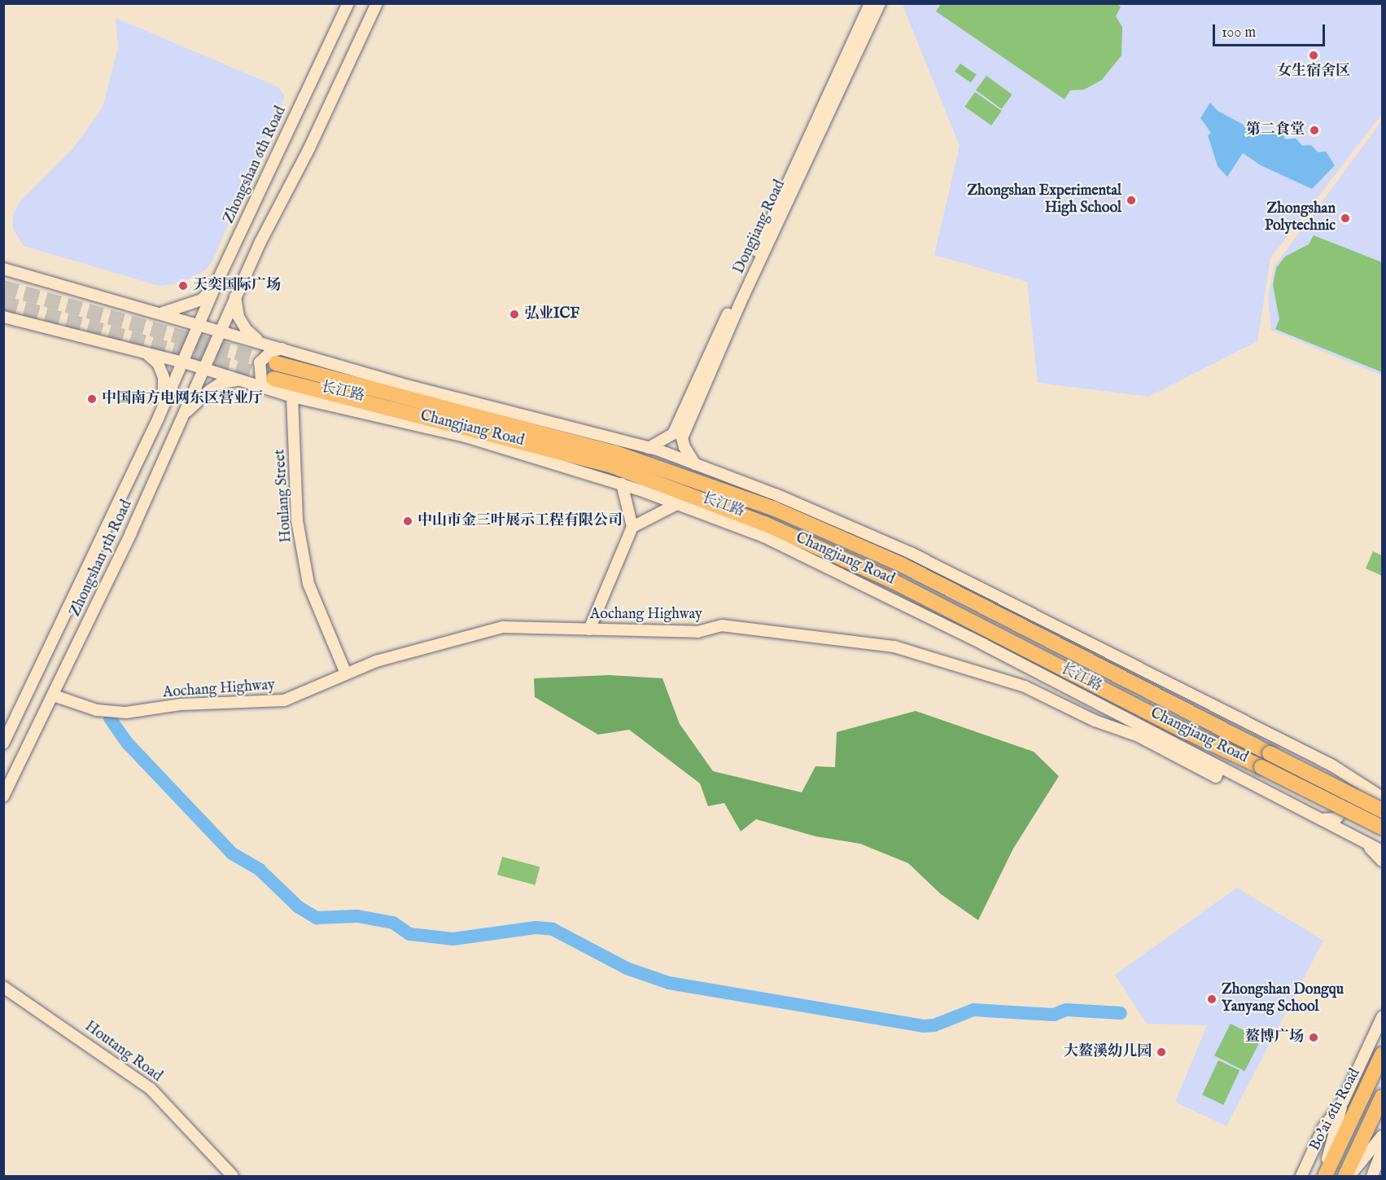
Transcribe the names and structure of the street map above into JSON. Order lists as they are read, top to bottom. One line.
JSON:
{"streets":{"highway":["Changjiang Road","Bo'ai 6th Road"],"main road":["Zhongshan 6th Road","Dongjiang Road","长江路","Houlang Street","Zhongshan 5th Road","Aochang Highway","Houtang Road"]},"crossings":[["Zhongshan 6th Road","长江路"],["Zhongshan 6th Road","Zhongshan 5th Road"],["Dongjiang Road","长江路"],["长江路","Changjiang Road"],["长江路","Houlang Street"],["长江路","Zhongshan 5th Road"],["长江路","Aochang Highway"],["Houlang Street","Aochang Highway"],["Zhongshan 5th Road","Aochang Highway"]],"places":["女生宿舍区","第二食堂","Zhongshan Experimental High School","Zhongshan Polytechnic","天奕国际广场","弘业ICF","中国南方电网东区营业厅","中山市金三叶展示工程有限公司","Zhongshan Dongqu Yanyang School","鳌博广场","大鳌溪幼儿园"],"scale_bar":"100 m"}
